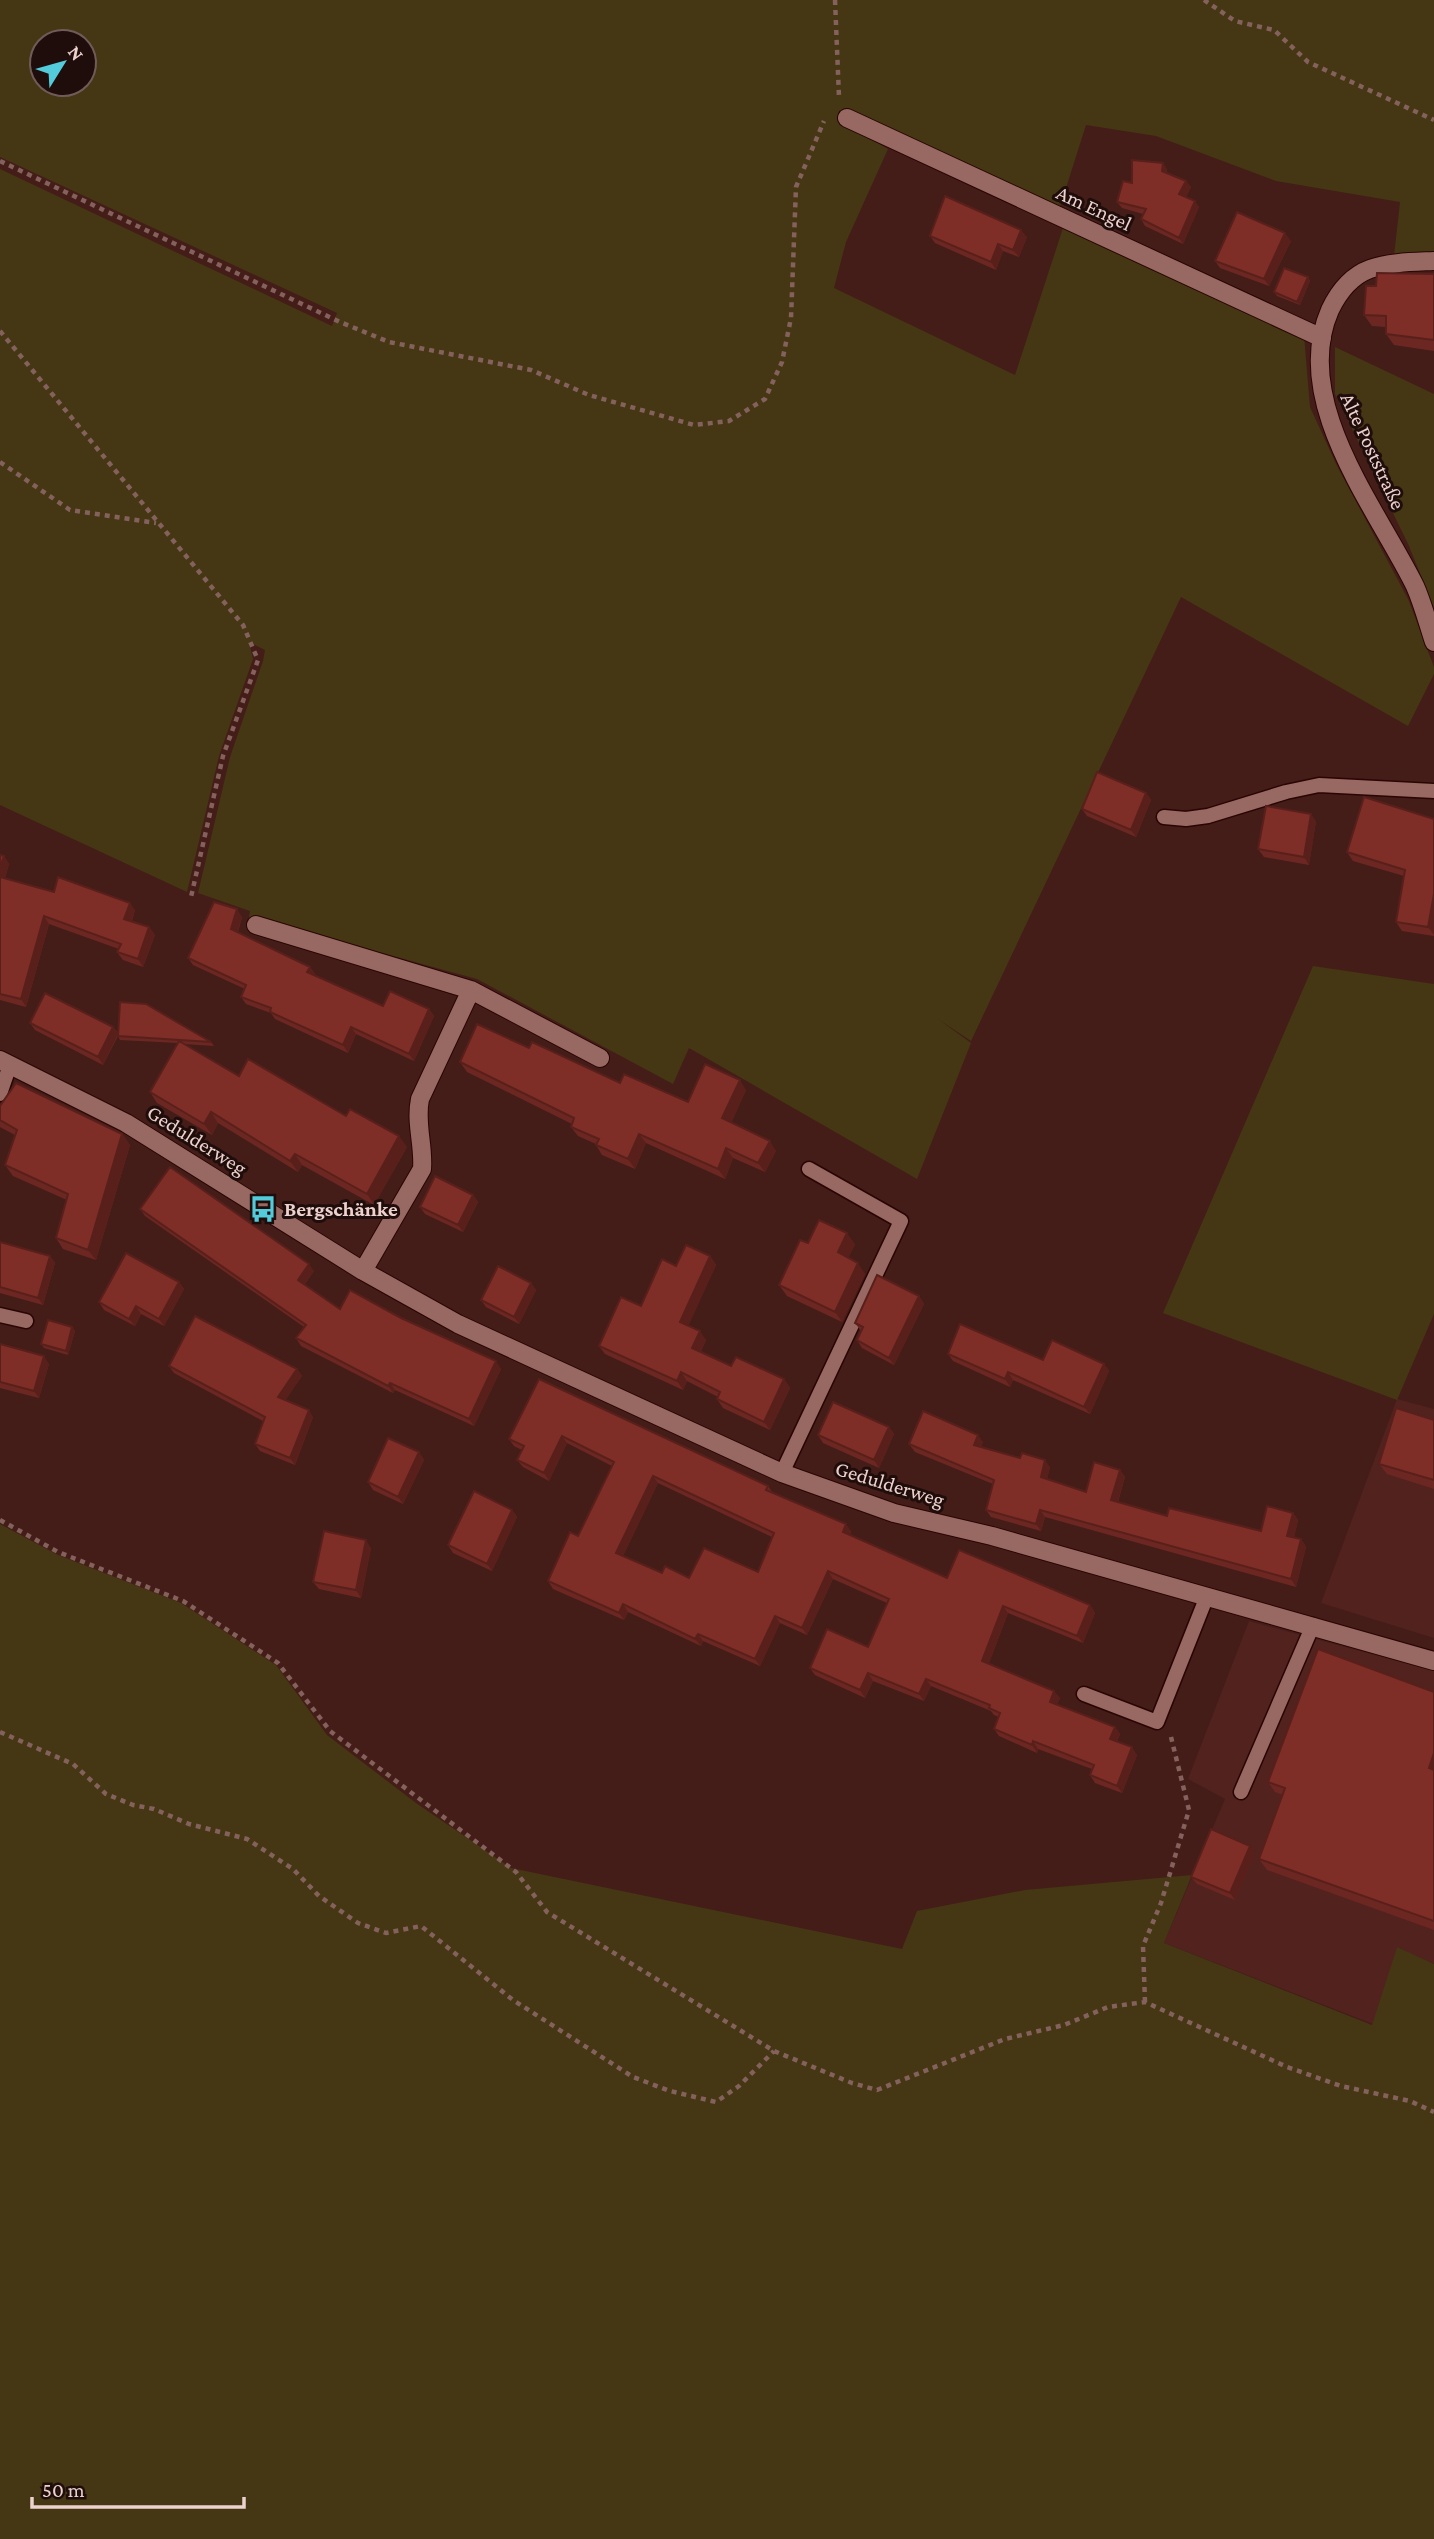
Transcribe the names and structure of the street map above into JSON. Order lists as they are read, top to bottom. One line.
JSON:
{"streets":{"street":["Am Engel","Alte Poststraße","Gedulderweg"]},"crossings":[["Am Engel","Alte Poststraße"]],"places":{"bus stop":["Bergschänke"]},"scale_bar":"50 m","north":"top right"}
